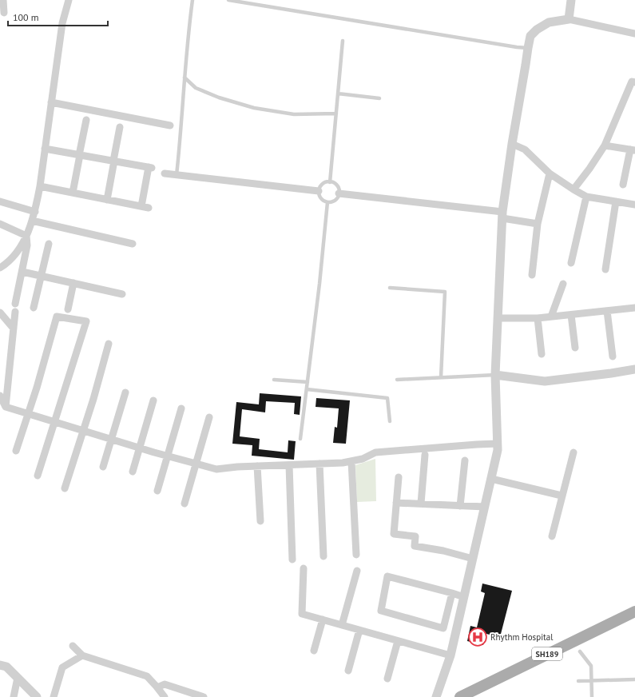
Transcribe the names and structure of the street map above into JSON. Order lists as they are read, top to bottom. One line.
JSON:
{"streets":{"main road":["SH189"]},"places":{"hospital":["Rhythm Hospital"]},"scale_bar":"100 m"}
